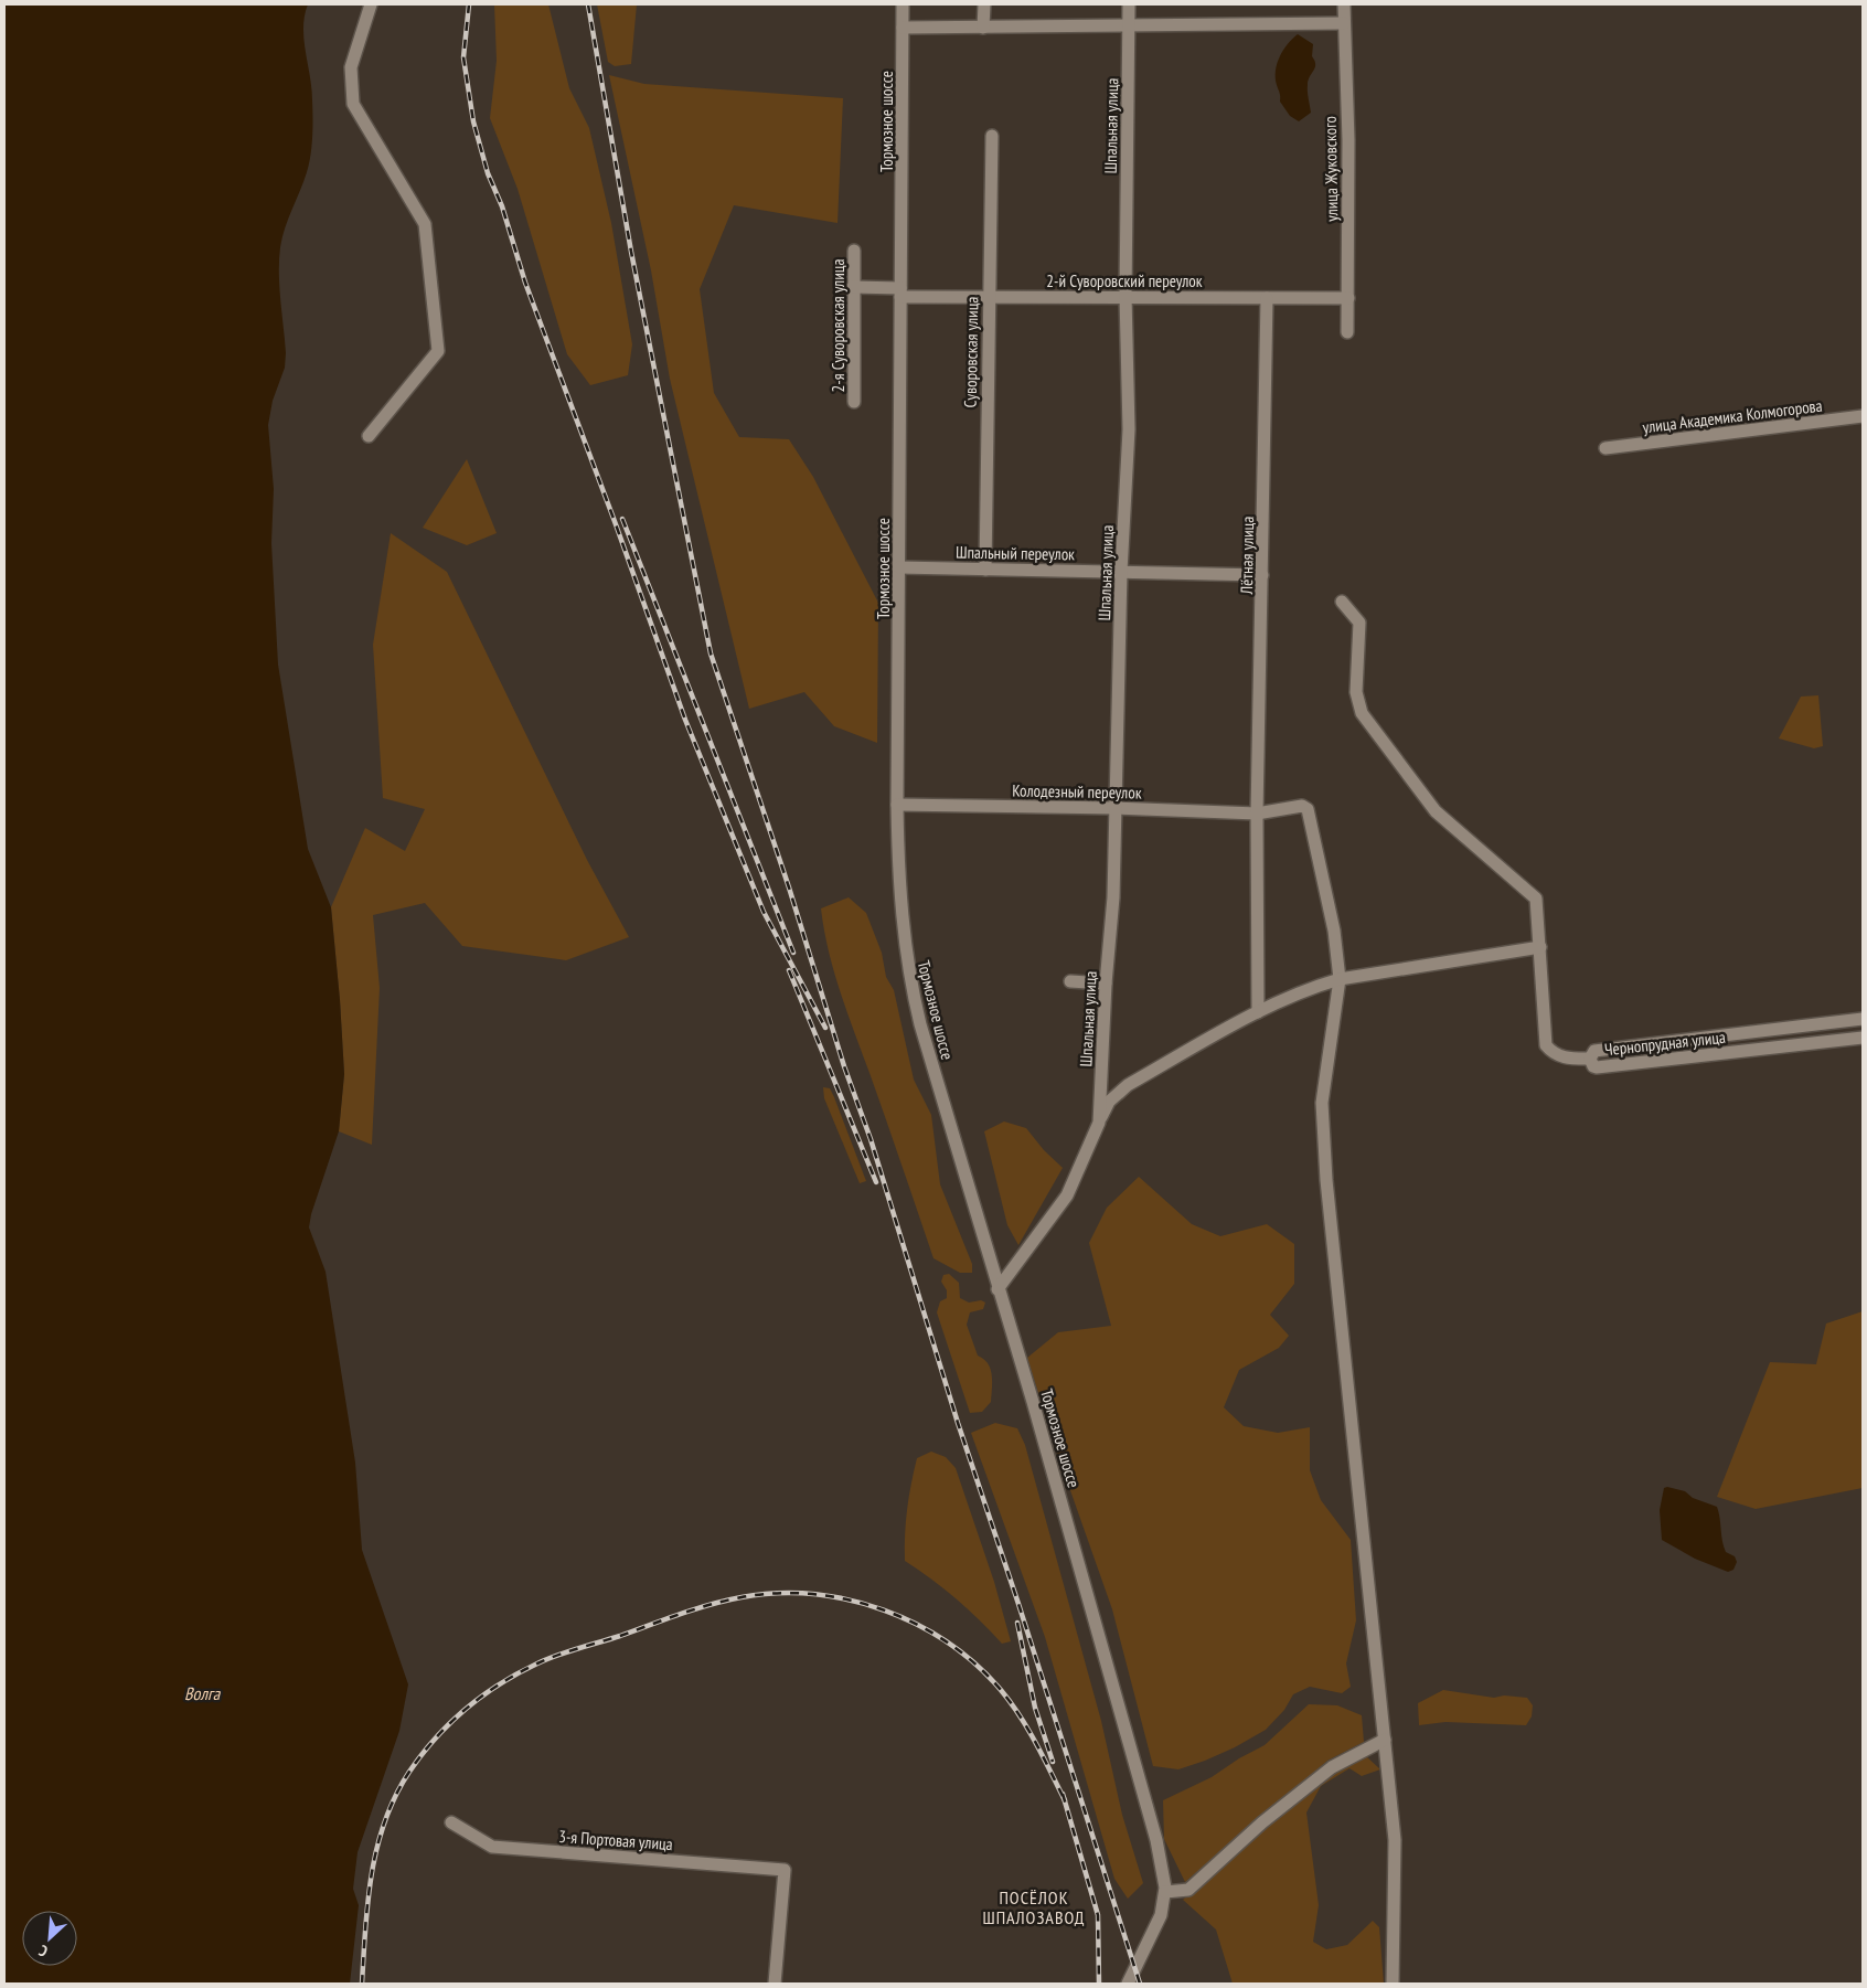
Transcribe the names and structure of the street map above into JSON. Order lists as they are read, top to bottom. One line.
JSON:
{"streets":{"street":["Тормозное шоссе","Шпальная улица","улица Жуковского","2-й Суворовский переулок","2-я Суворовская улица","Суворовская улица","улица Академика Колмогорова","Шпальный переулок","Лётная улица","Колодезный переулок","Чернопрудная улица","3-я Портовая улица"]},"crossings":[["Тормозное шоссе","Шпальная улица"],["Тормозное шоссе","2-й Суворовский переулок"],["Тормозное шоссе","Шпальный переулок"],["Тормозное шоссе","Колодезный переулок"],["Шпальная улица","2-й Суворовский переулок"],["Шпальная улица","Шпальный переулок"],["Шпальная улица","Колодезный переулок"],["улица Жуковского","2-й Суворовский переулок"],["2-й Суворовский переулок","2-я Суворовская улица"],["2-й Суворовский переулок","Суворовская улица"],["2-й Суворовский переулок","Лётная улица"],["Суворовская улица","Шпальный переулок"],["Шпальный переулок","Лётная улица"],["Лётная улица","Колодезный переулок"]],"districts":["ПОСЁЛОК ШПАЛОЗАВОД"],"water":["Волга"],"north":"bottom left"}
